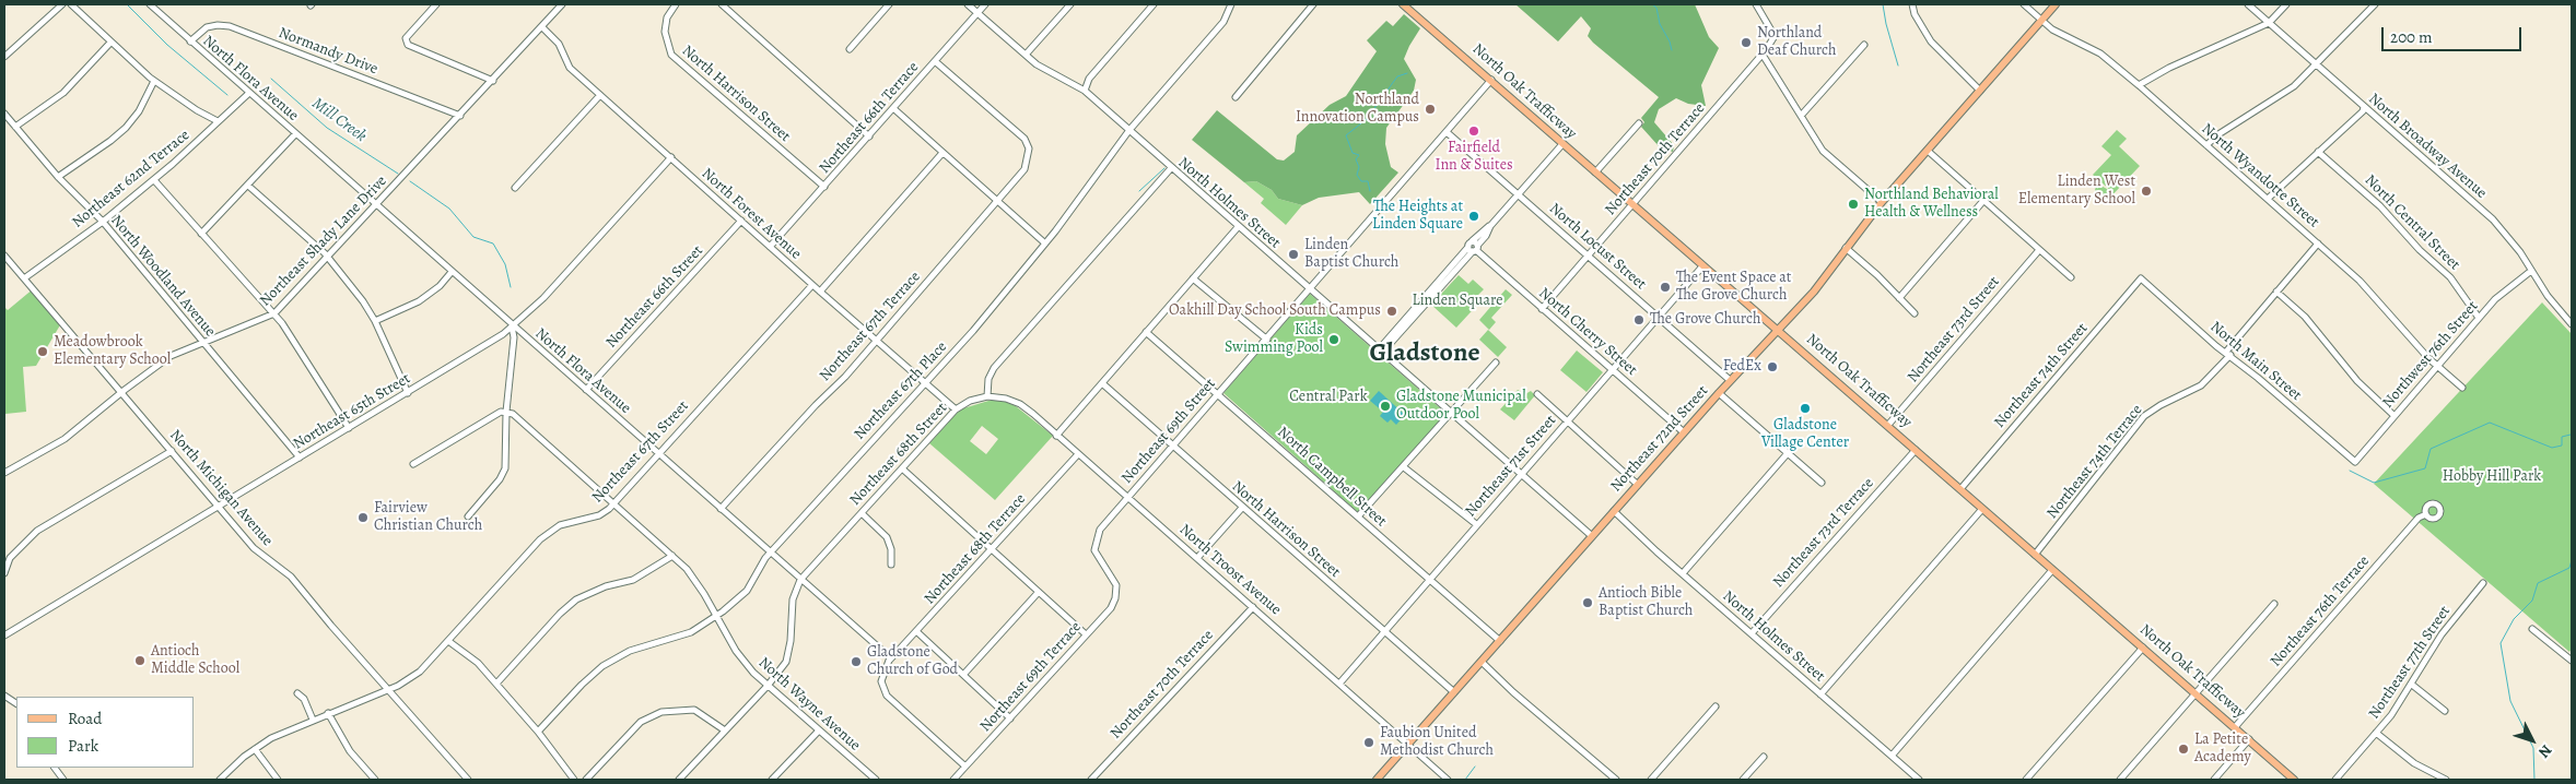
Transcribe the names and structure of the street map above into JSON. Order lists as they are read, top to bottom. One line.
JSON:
{"streets":{"main road":["North Oak Trafficway","Northeast 72nd Street"],"street":["Normandy Drive","North Flora Avenue","North Harrison Street","Northeast 66th Terrace","North Broadway Avenue","Northeast 70th Terrace","North Wyandotte Street","Northeast 62nd Terrace","North Holmes Street","North Forest Avenue","North Central Street","Northeast Shady Lane Drive","North Locust Street","North Woodland Avenue","Northeast 66th Street","Northeast 67th Terrace","Northeast 73rd Street","North Cherry Street","Northwest 76th Street","North Main Street","Northeast 74th Street","Northeast 67th Place","Northeast 65th Street","Northeast 69th Street","Northeast 67th Street","Northeast 68th Street","Northeast 74th Terrace","Northeast 71st Street","North Campbell Street","North Michigan Avenue","Northeast 73rd Terrace","Northeast 68th Terrace","North Troost Avenue","Northeast 76th Terrace","Northeast 77th Street","Northeast 69th Terrace","North Wayne Avenue"]},"crossings":[["Normandy Drive","North Flora Avenue"],["Normandy Drive","Northeast Shady Lane Drive"],["North Flora Avenue","Northeast 62nd Terrace"],["North Flora Avenue","Northeast Shady Lane Drive"],["North Flora Avenue","Northeast 66th Street"],["North Flora Avenue","Northeast 67th Terrace"],["North Flora Avenue","Northeast 67th Place"],["North Flora Avenue","Northeast 65th Street"],["North Flora Avenue","Northeast 67th Street"],["North Flora Avenue","Northeast 68th Street"],["North Flora Avenue","Northeast 68th Terrace"],["North Oak Trafficway","Northeast 70th Terrace"],["North Oak Trafficway","Northeast 73rd Street"],["North Oak Trafficway","Northeast 74th Street"],["North Oak Trafficway","Northeast 69th Street"],["North Oak Trafficway","Northeast 72nd Street"],["North Oak Trafficway","Northeast 74th Terrace"],["North Oak Trafficway","Northeast 71st Street"],["North Oak Trafficway","Northeast 73rd Terrace"],["North Oak Trafficway","Northeast 76th Terrace"],["North Harrison Street","Northeast 66th Terrace"],["North Harrison Street","Northeast 69th Street"],["North Harrison Street","Northeast 72nd Street"],["North Harrison Street","Northeast 71st Street"],["Northeast 66th Terrace","North Holmes Street"],["Northeast 66th Terrace","North Forest Avenue"],["Northeast 66th Terrace","Northeast 67th Terrace"],["North Broadway Avenue","Northwest 76th Street"],["Northeast 70th Terrace","North Locust Street"],["Northeast 70th Terrace","North Cherry Street"],["Northeast 70th Terrace","North Troost Avenue"],["North Wyandotte Street","Northwest 76th Street"],["North Wyandotte Street","Northeast 72nd Street"],["North Wyandotte Street","Northeast 74th Terrace"],["Northeast 62nd Terrace","North Woodland Avenue"],["Northeast 62nd Terrace","North Michigan Avenue"],["North Holmes Street","Northeast 67th Place"],["North Holmes Street","Northeast 69th Street"],["North Holmes Street","Northeast 72nd Street"],["North Holmes Street","Northeast 71st Street"],["North Holmes Street","Northeast 73rd Terrace"],["North Forest Avenue","Northeast Shady Lane Drive"],["North Forest Avenue","Northeast 66th Street"],["North Forest Avenue","Northeast 67th Terrace"],["North Forest Avenue","Northeast 67th Place"],["North Forest Avenue","Northeast 65th Street"],["North Forest Avenue","Northeast 67th Street"],["North Forest Avenue","Northeast 68th Street"],["North Central Street","Northwest 76th Street"],["Northeast Shady Lane Drive","North Woodland Avenue"],["Northeast Shady Lane Drive","North Michigan Avenue"],["North Locust Street","Northeast 69th Street"],["North Locust Street","Northeast 72nd Street"],["North Locust Street","Northeast 71st Street"],["North Woodland Avenue","Northeast 65th Street"],["North Cherry Street","Northeast 72nd Street"],["North Cherry Street","Northeast 71st Street"],["Northwest 76th Street","North Main Street"],["North Main Street","Northeast 74th Street"],["North Main Street","Northeast 74th Terrace"],["Northeast 67th Place","North Wayne Avenue"],["Northeast 65th Street","North Michigan Avenue"],["Northeast 69th Street","North Campbell Street"],["Northeast 69th Street","North Troost Avenue"],["Northeast 69th Street","Northeast 69th Terrace"],["Northeast 72nd Street","North Campbell Street"],["Northeast 72nd Street","North Troost Avenue"],["Northeast 67th Street","North Michigan Avenue"],["Northeast 67th Street","North Wayne Avenue"],["Northeast 68th Street","North Troost Avenue"],["Northeast 68th Street","North Wayne Avenue"],["Northeast 71st Street","North Campbell Street"],["Northeast 71st Street","North Troost Avenue"],["Northeast 68th Terrace","North Troost Avenue"]],"districts":["Gladstone"],"water":["Mill Creek"],"parks":["Linden Square","Central Park","Hobby Hill Park"],"places":["Northland Deaf Church","Northland Innovation Campus","Fairfield Inn & Suites","Linden West Elementary School","Northland Behavioral Health & Wellness","The Heights at Linden Square","Linden Baptist Church","The Event Space at The Grove Church","Oakhill Day School South Campus","The Grove Church","Kids Swimming Pool","Meadowbrook Elementary School","FedEx","Gladstone Municipal Outdoor Pool","Gladstone Village Center","Fairview Christian Church","Antioch Bible Baptist Church","Antioch Middle School","Gladstone Church of God","Faubion United Methodist Church","La Petite Academy"],"legend":["Road","Park"],"scale_bar":"200 m","north":"bottom right"}
